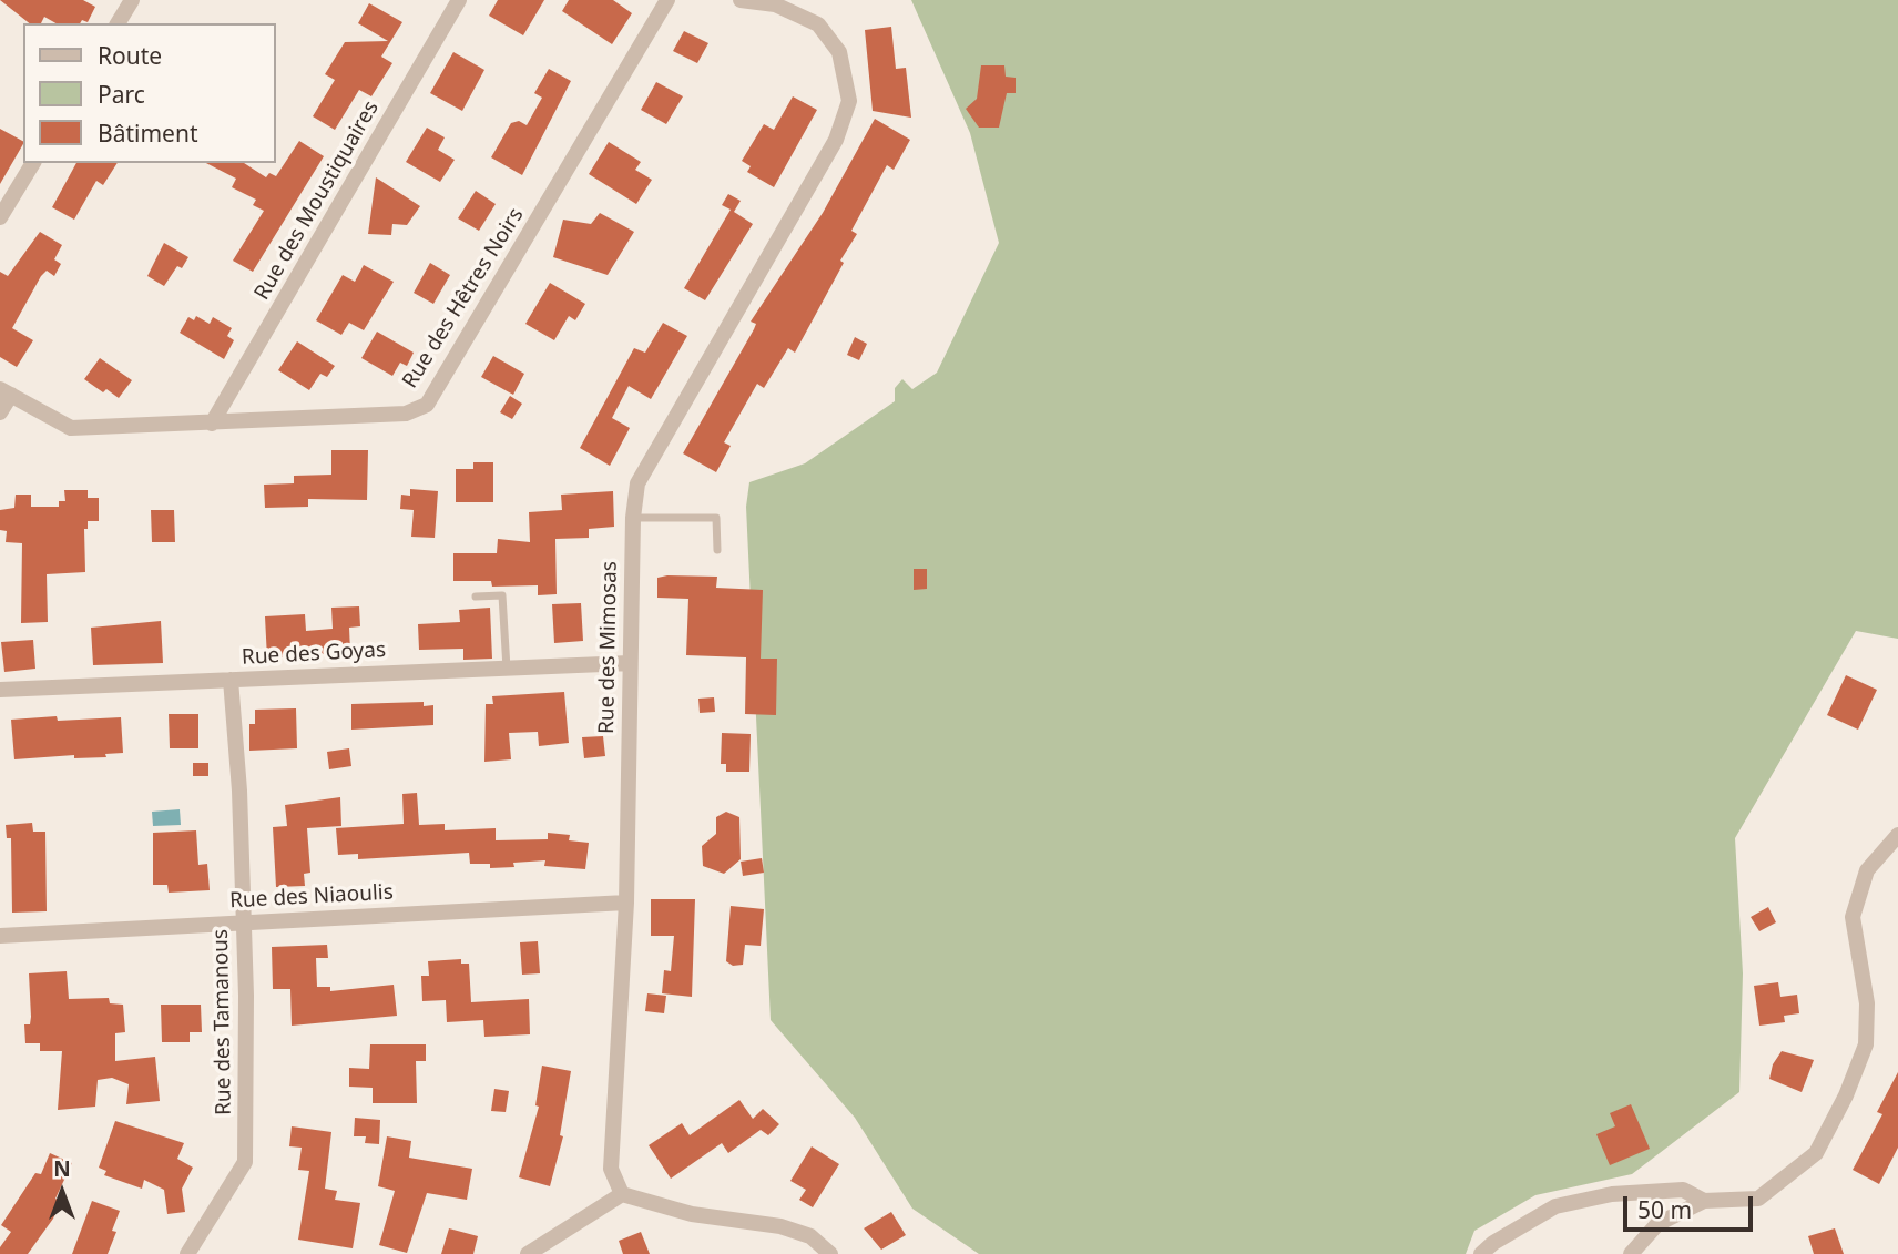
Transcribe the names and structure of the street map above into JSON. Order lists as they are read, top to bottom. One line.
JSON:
{"streets":{"street":["Rue des Moustiquaires","Rue des Hêtres Noirs","Rue des Mimosas","Rue des Goyas","Rue des Niaoulis","Rue des Tamanous"]},"crossings":[["Rue des Moustiquaires","Rue des Hêtres Noirs"],["Rue des Mimosas","Rue des Goyas"],["Rue des Mimosas","Rue des Niaoulis"],["Rue des Goyas","Rue des Tamanous"],["Rue des Niaoulis","Rue des Tamanous"]],"legend":["Route","Parc","Bâtiment"],"scale_bar":"50 m","north":"top"}
